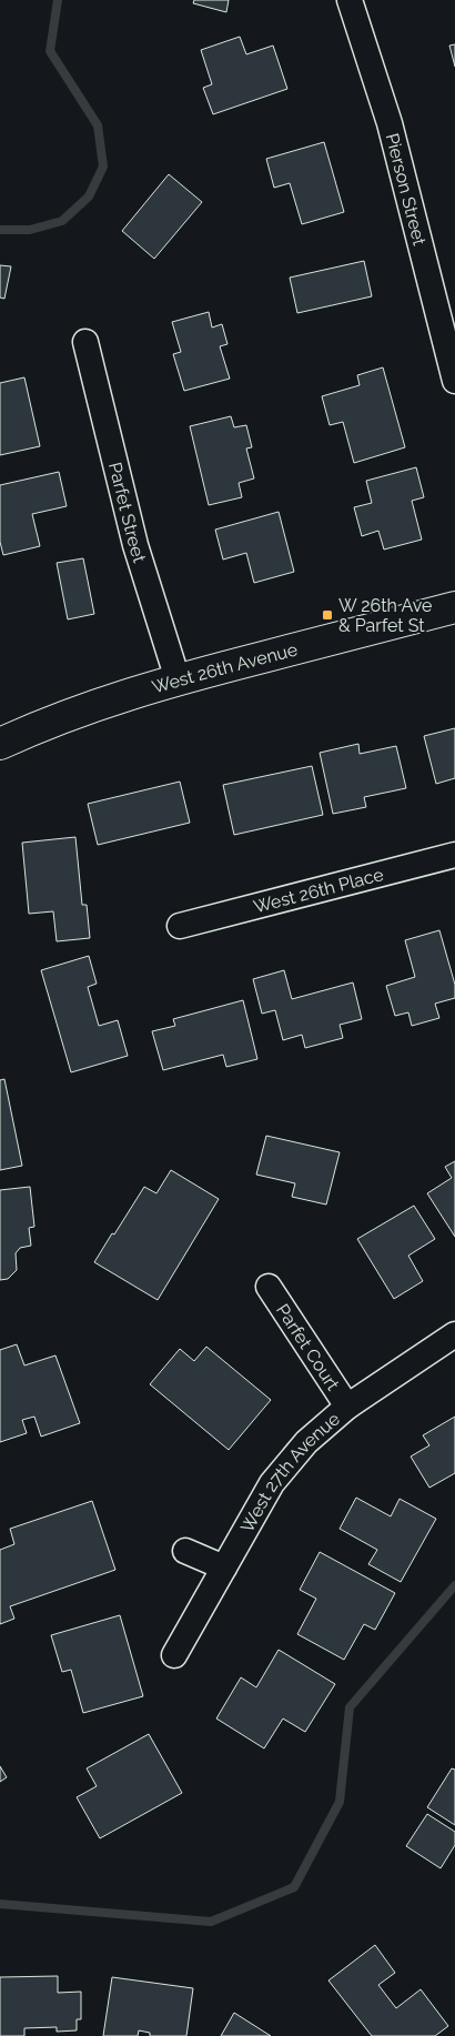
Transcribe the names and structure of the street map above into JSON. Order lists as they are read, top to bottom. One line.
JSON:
{"streets":{"street":["Pierson Street","Parfet Street","West 26th Avenue","West 26th Place","Parfet Court","West 27th Avenue"]},"crossings":[["Parfet Street","West 26th Avenue"],["Parfet Court","West 27th Avenue"]],"places":{"transit":["W 26th Ave & Parfet St"]}}
